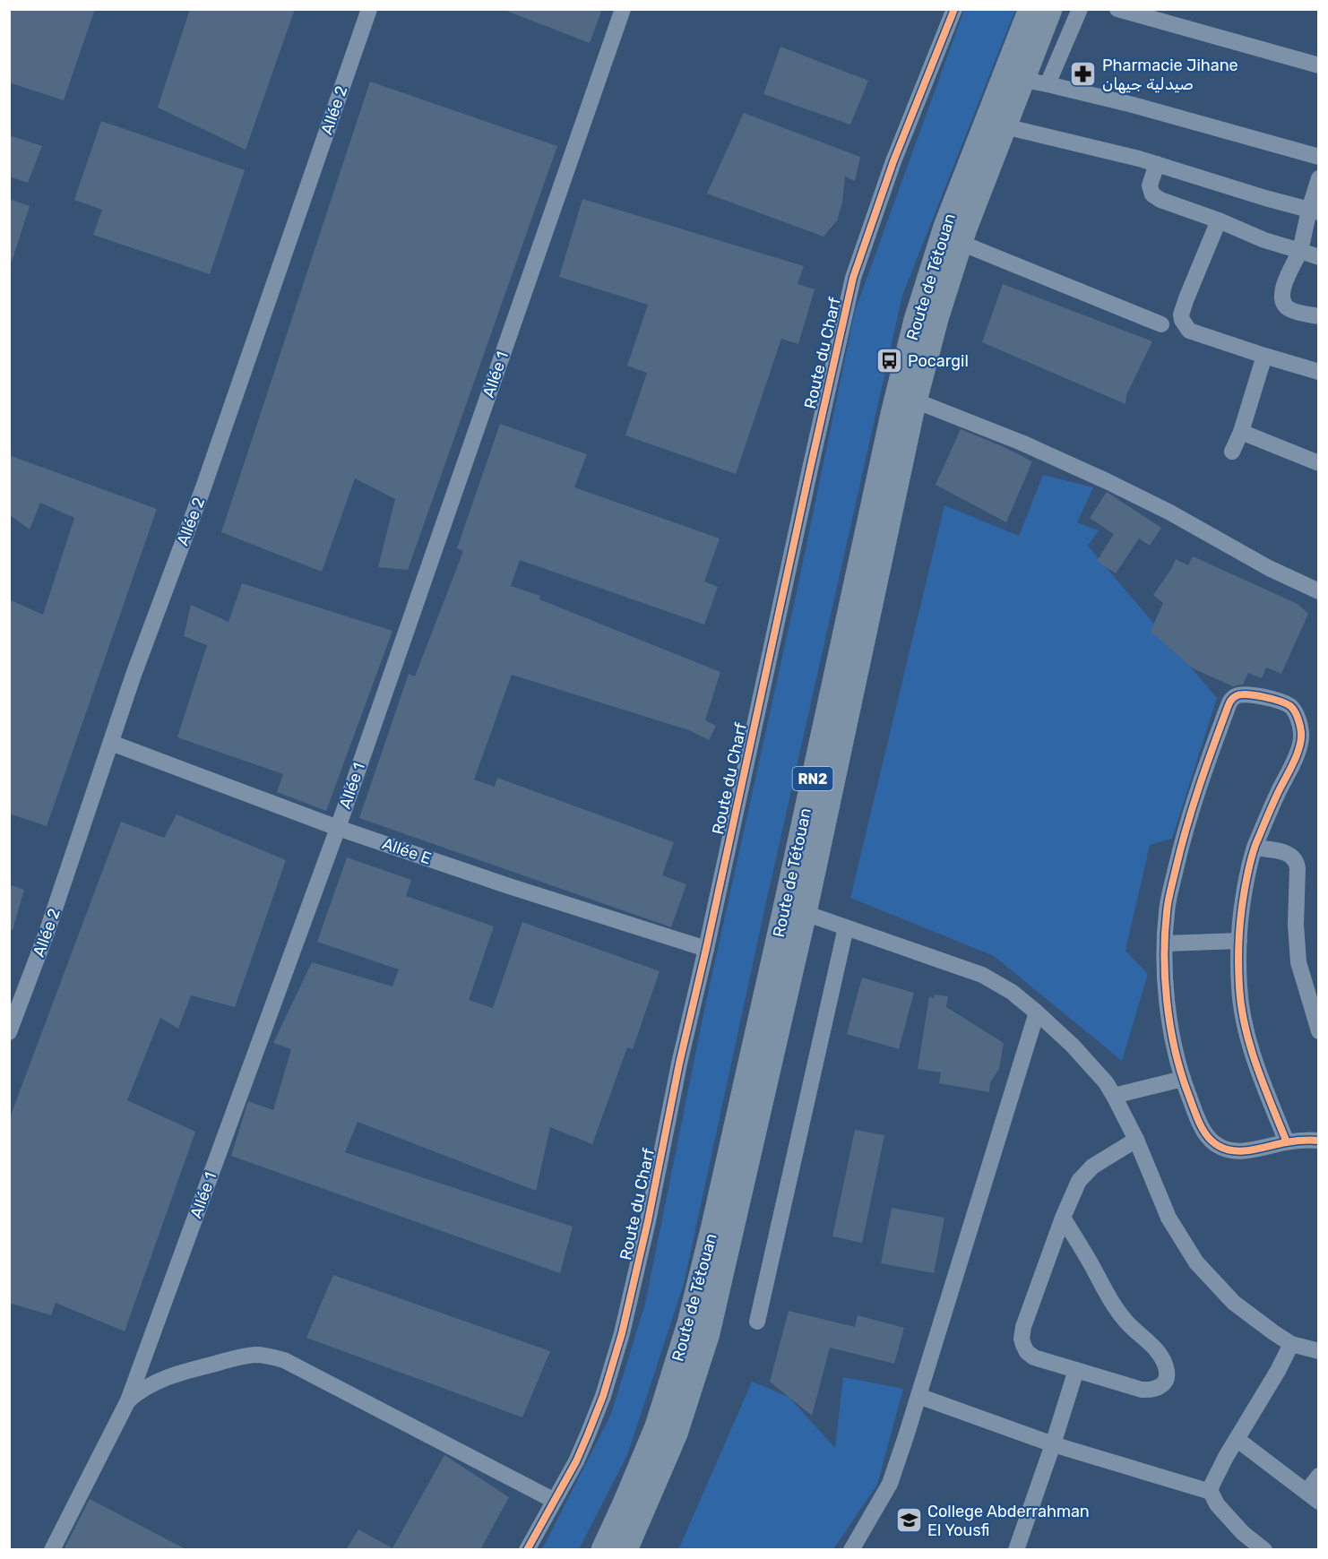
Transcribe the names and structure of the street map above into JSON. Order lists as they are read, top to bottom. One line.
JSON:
{"streets":{"highway":["Route de Tétouan","RN2"],"street":["Allée 2","Route du Charf","Allée 1","Allée E"]},"crossings":[["Allée 2","Allée E"],["Route du Charf","Allée E"],["Allée 1","Allée E"]],"places":{"pharmacy":["Pharmacie Jihane صيدلية جيهان"],"bus stop":["Pocargil"],"school or university":["College Abderrahman El Yousfi"]}}
